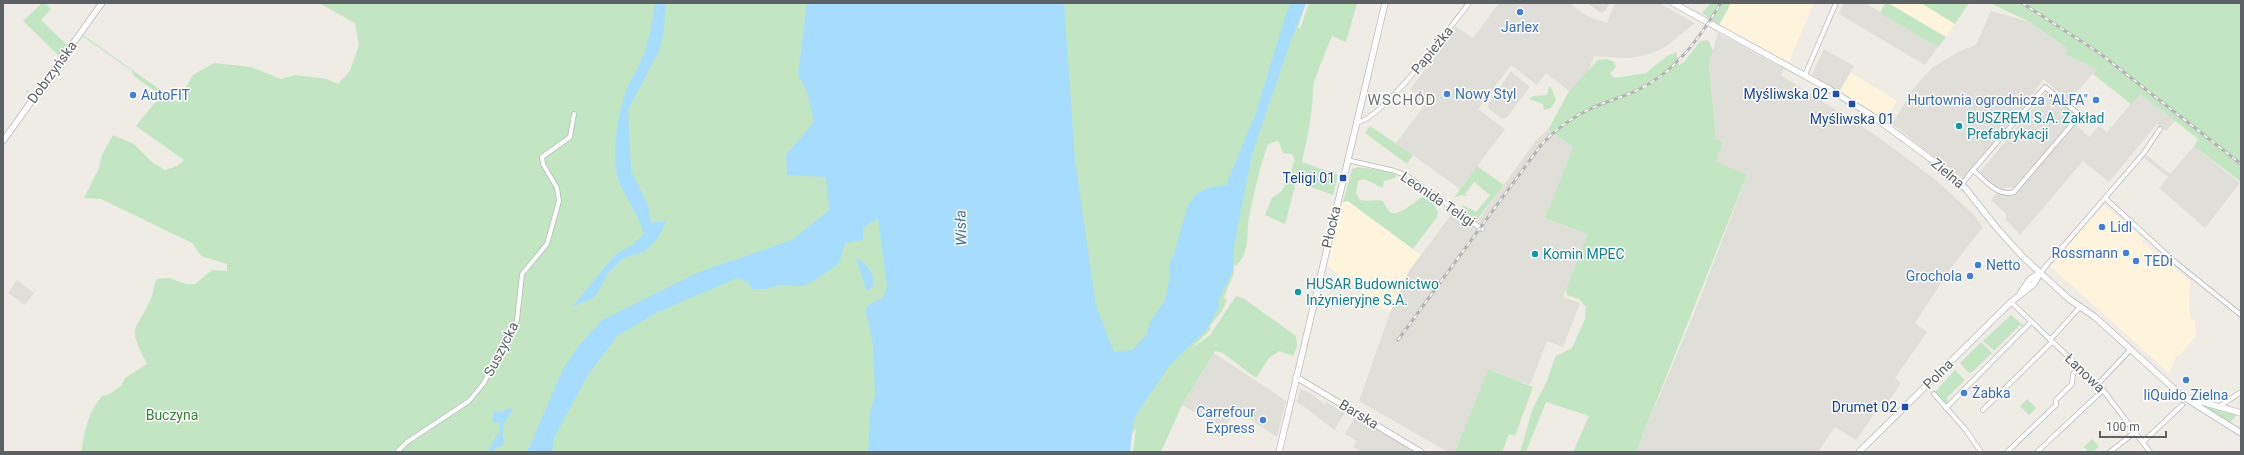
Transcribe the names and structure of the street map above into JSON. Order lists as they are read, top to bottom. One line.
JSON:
{"streets":{"street":["Papieżka","Dobrzyńska","Zielna","Leonida Teligi","Płocka","Suszycka","Łanowa","Polna","Barska"]},"crossings":[["Papieżka","Płocka"],["Zielna","Polna"],["Leonida Teligi","Płocka"],["Płocka","Barska"],["Łanowa","Polna"]],"districts":["WSCHÓD"],"water":["Wisła"],"parks":["Buczyna"],"places":{"other":["Jarlex","Nowy Styl","AutoFIT","Hurtownia ogrodnicza \"ALFA\"","BUSZREM S.A. Zakład Prefabrykacji","Lidl","Rossmann","Komin MPEC","TEDi","Netto","Grochola","HUSAR Budownictwo Inżynieryjne S.A.","liQuido Zielna","Żabka","Carrefour Express"],"transit":["Myśliwska 02","Myśliwska 01","Teligi 01","Drumet 02"]},"scale_bar":"100 m"}
